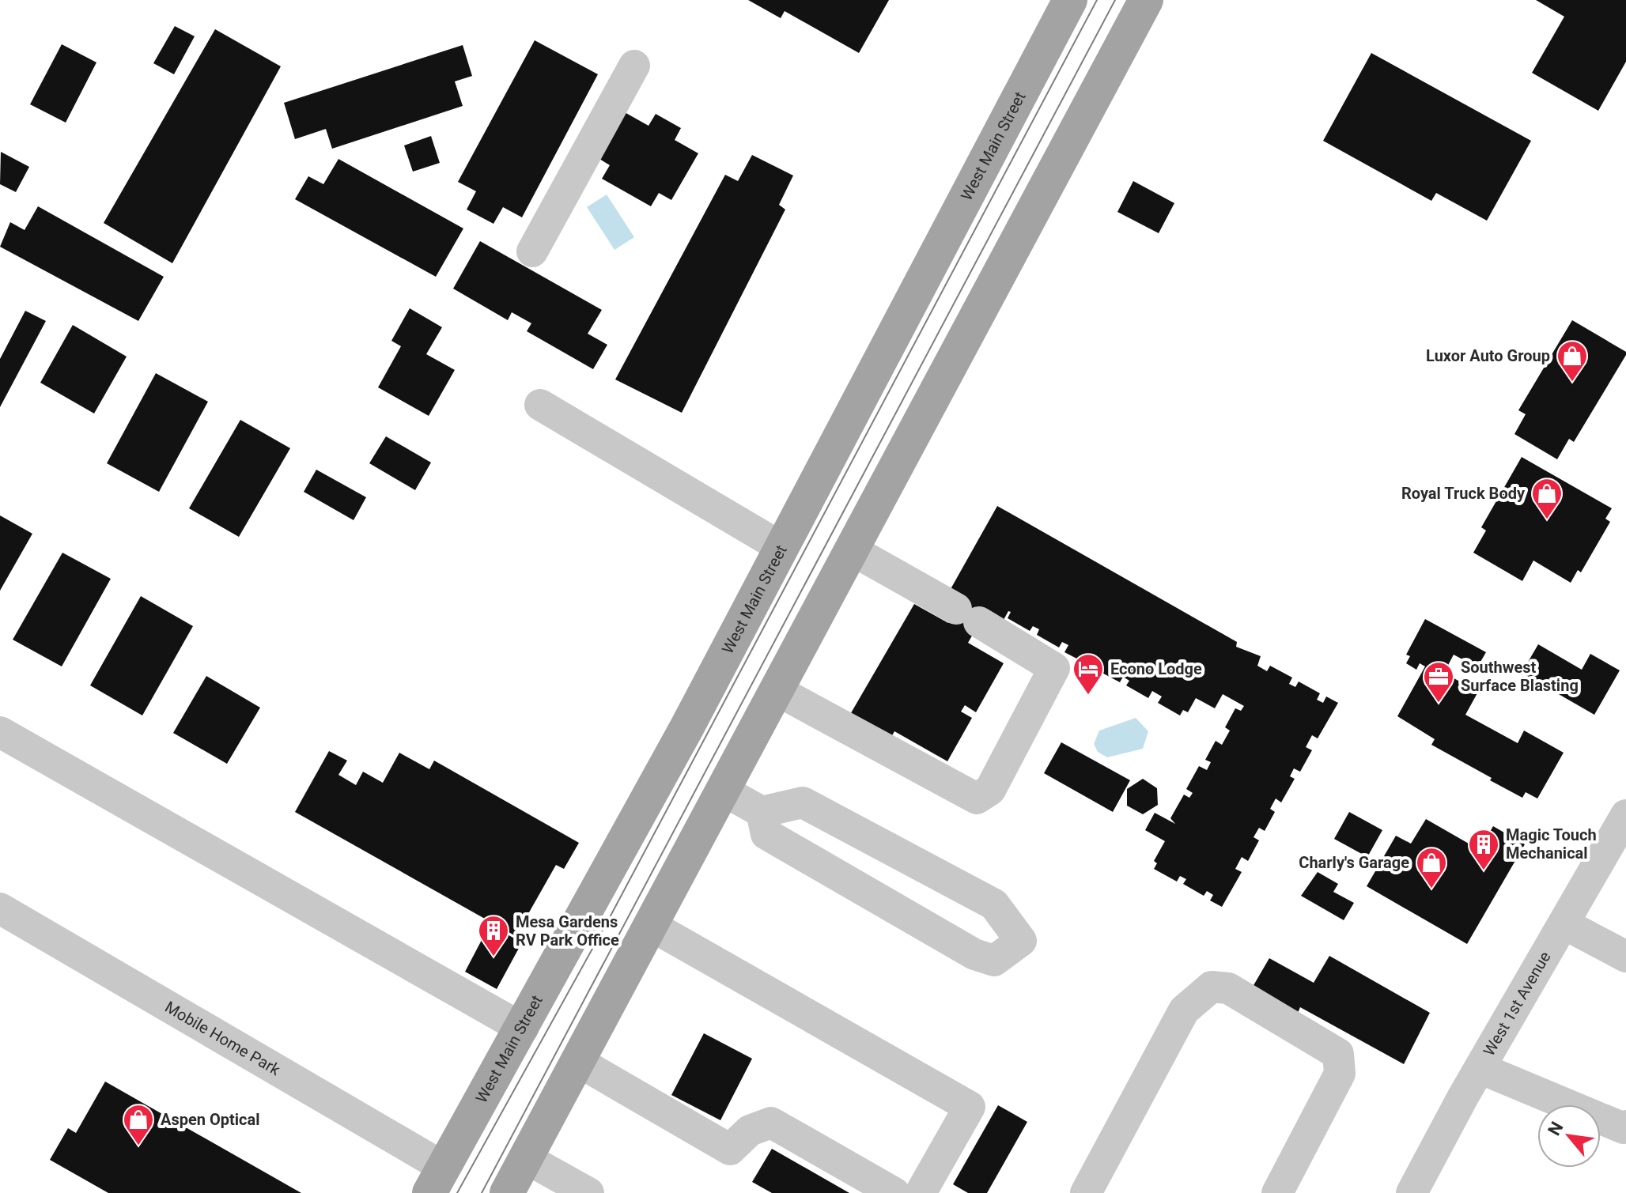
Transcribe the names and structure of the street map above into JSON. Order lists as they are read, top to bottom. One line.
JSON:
{"streets":{"main road":["West Main Street"],"street":["West 1st Avenue","Mobile Home Park"]},"crossings":[["West Main Street","Mobile Home Park"]],"places":{"shop":["Luxor Auto Group","Royal Truck Body","Charly's Garage","Aspen Optical"],"hotel":["Econo Lodge"],"office":["Southwest Surface Blasting"],"building":["Magic Touch Mechanical","Mesa Gardens RV Park Office"]},"north":"top left"}
